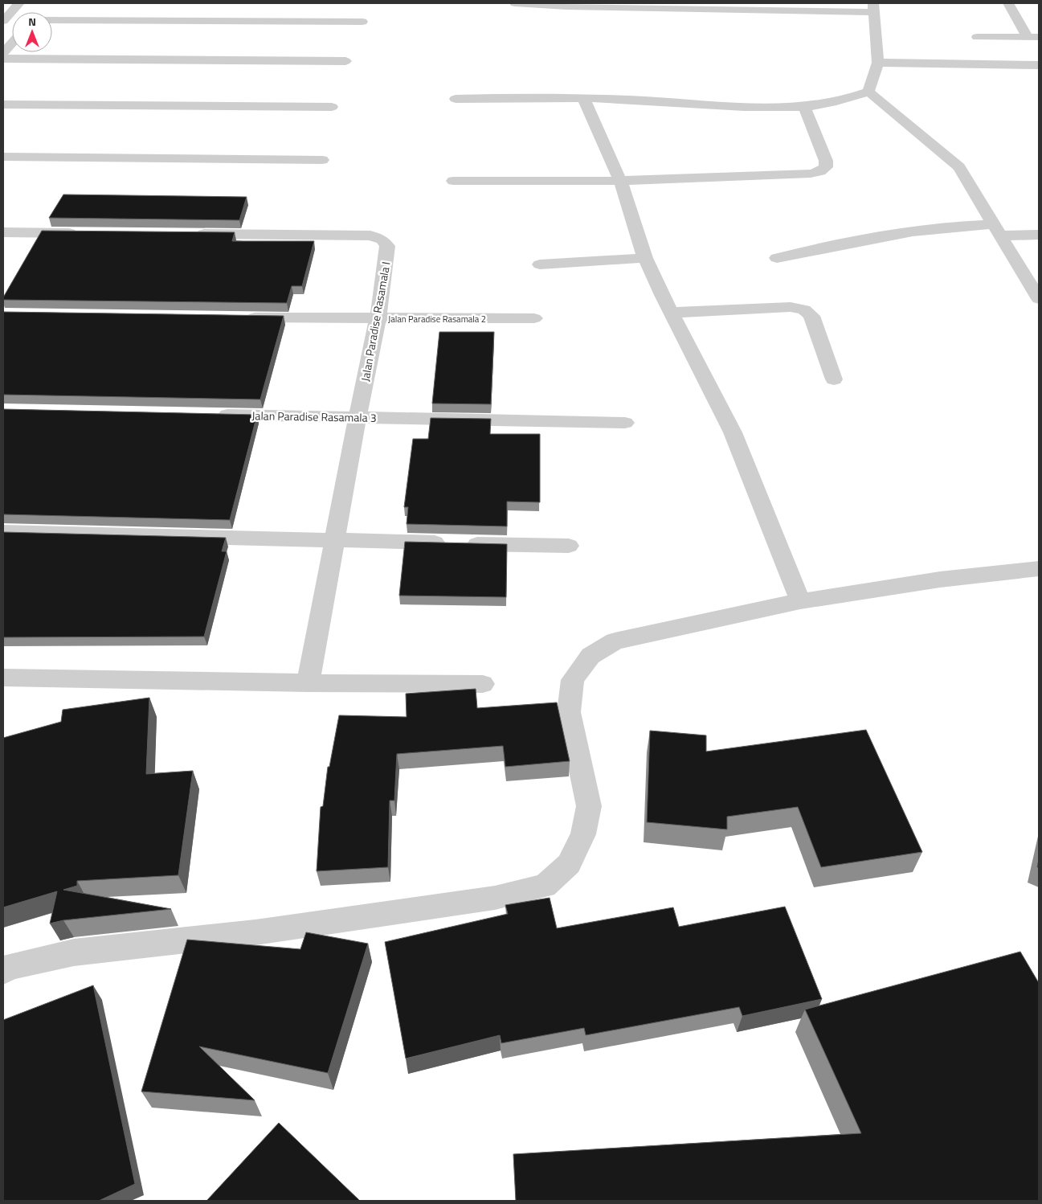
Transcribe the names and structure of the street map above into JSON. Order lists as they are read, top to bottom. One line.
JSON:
{"streets":{"street":["Jalan Paradise Rasamala 2","Jalan Paradise Rasamala I","Jalan Paradise Rasamala 3"]},"crossings":[["Jalan Paradise Rasamala 2","Jalan Paradise Rasamala I"],["Jalan Paradise Rasamala I","Jalan Paradise Rasamala 3"]],"north":"top"}
